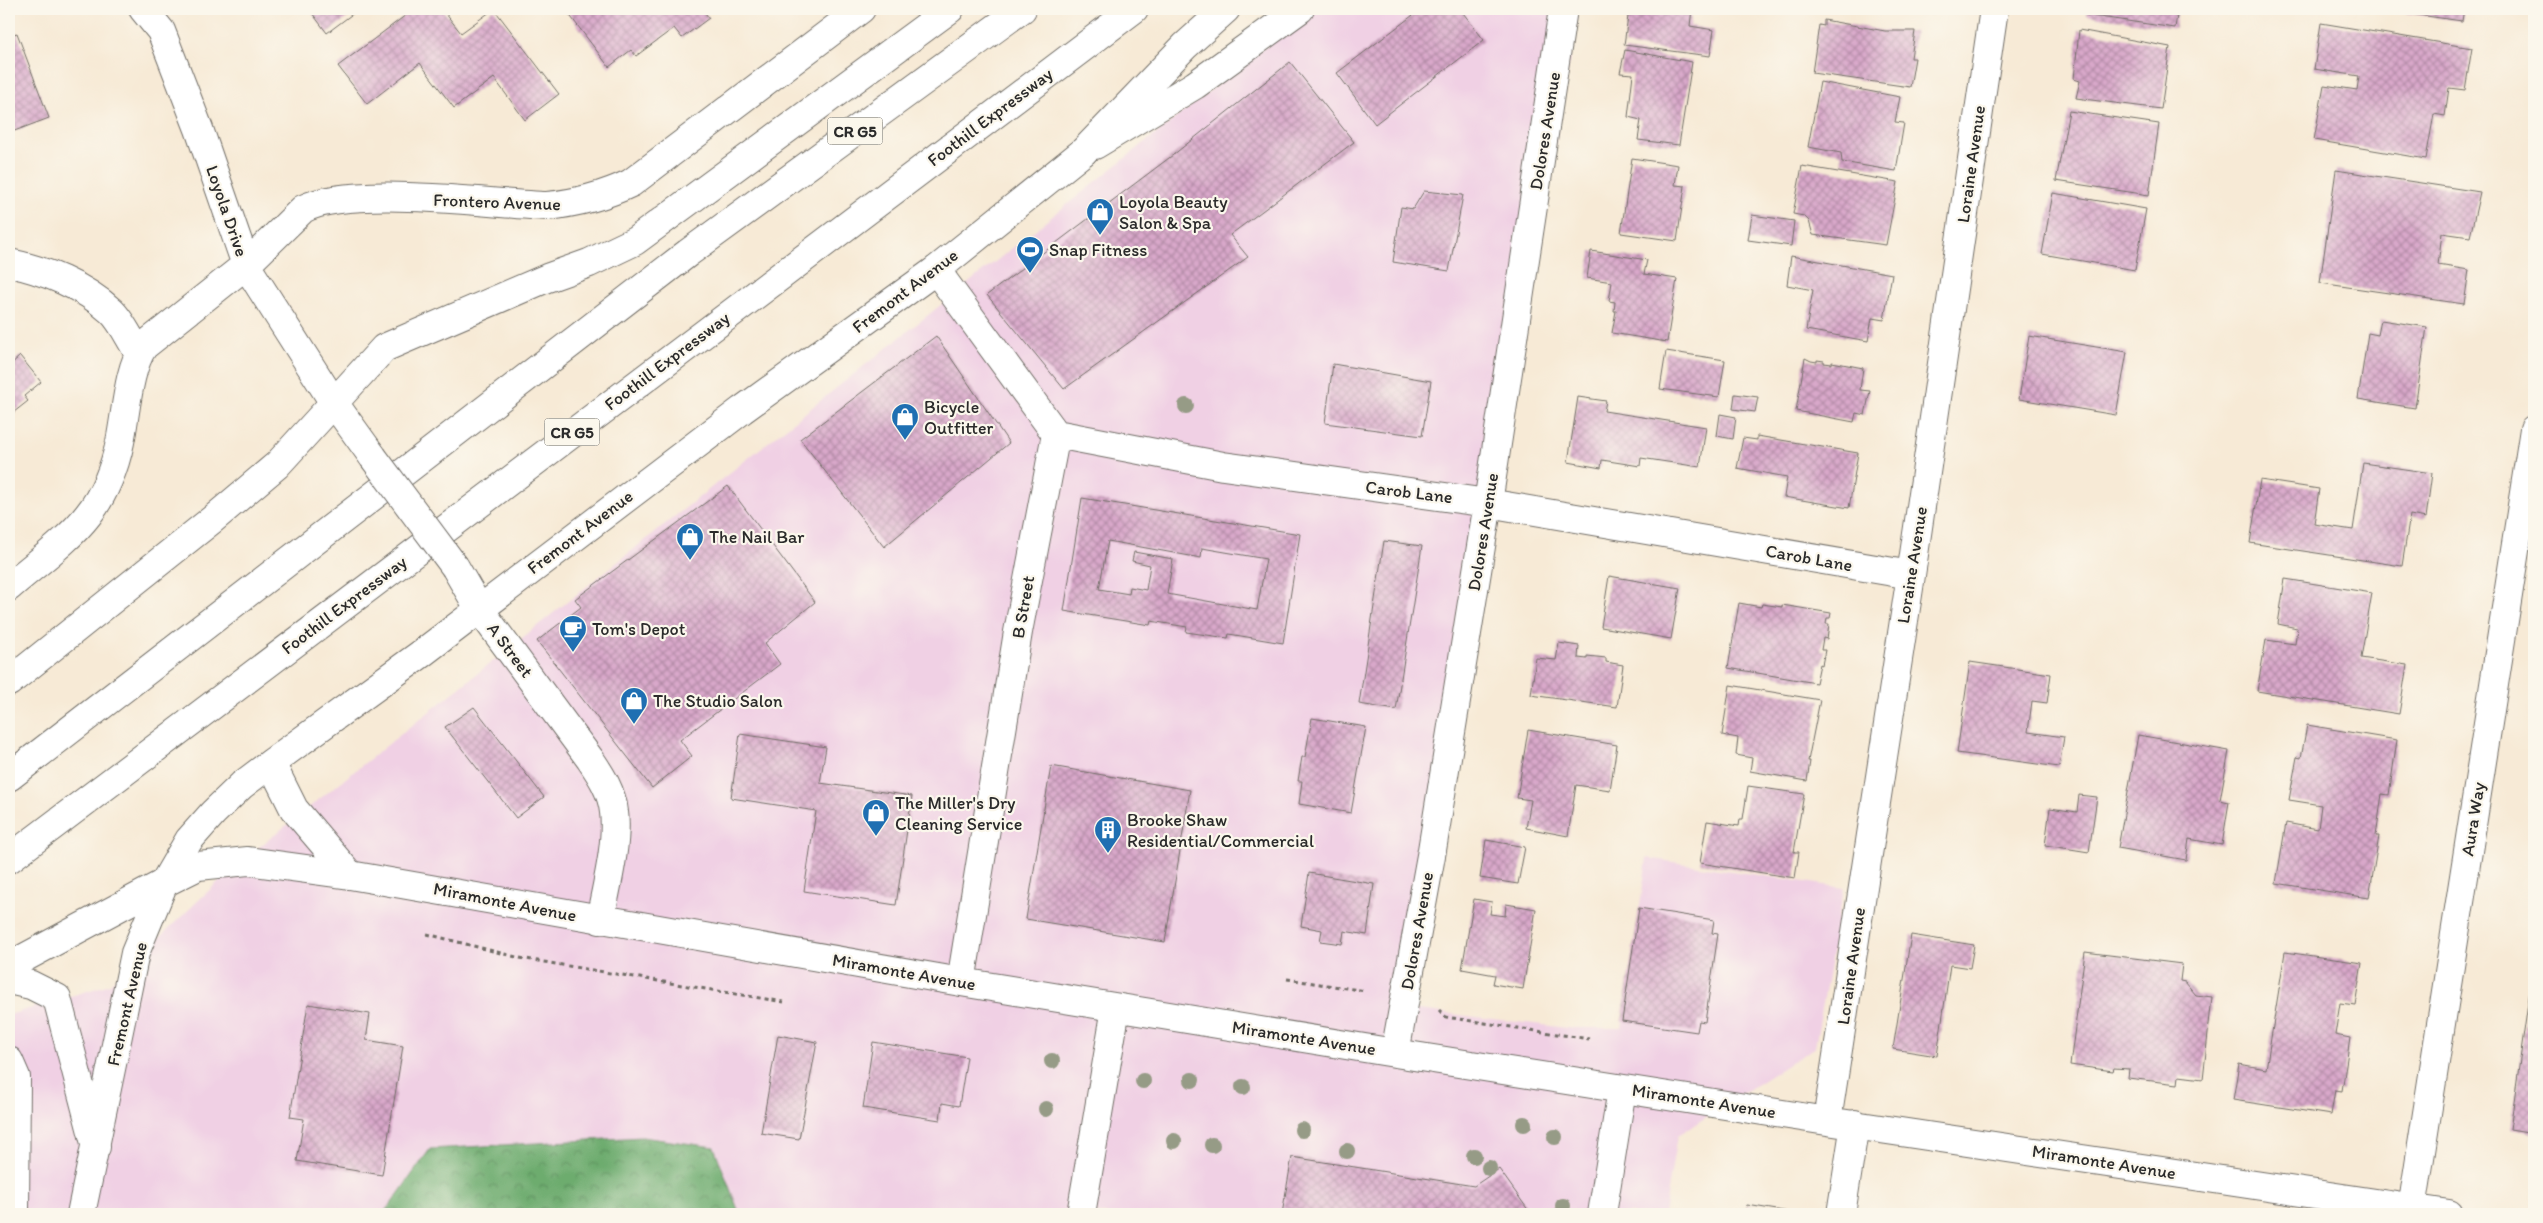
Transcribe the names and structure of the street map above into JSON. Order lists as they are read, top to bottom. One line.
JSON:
{"streets":{"main road":["Foothill Expressway","CR G5","Dolores Avenue","Loraine Avenue","Frontero Avenue","Loyola Drive","Fremont Avenue","Carob Lane","B Street","A Street","Aura Way","Miramonte Avenue"]},"crossings":[["Dolores Avenue","Carob Lane"],["Dolores Avenue","Miramonte Avenue"],["Loraine Avenue","Carob Lane"],["Loraine Avenue","Miramonte Avenue"],["Frontero Avenue","Loyola Drive"],["Loyola Drive","A Street"],["Fremont Avenue","A Street"],["Fremont Avenue","Miramonte Avenue"],["Carob Lane","B Street"],["B Street","Miramonte Avenue"],["A Street","Miramonte Avenue"],["Aura Way","Miramonte Avenue"]],"places":{"shop":["Loyola Beauty Salon & Spa","Bicycle Outfitter","The Nail Bar","The Studio Salon","The Miller's Dry Cleaning Service"],"sports":["Snap Fitness"],"cafe":["Tom's Depot"],"building":["Brooke Shaw Residential/Commercial"]}}
